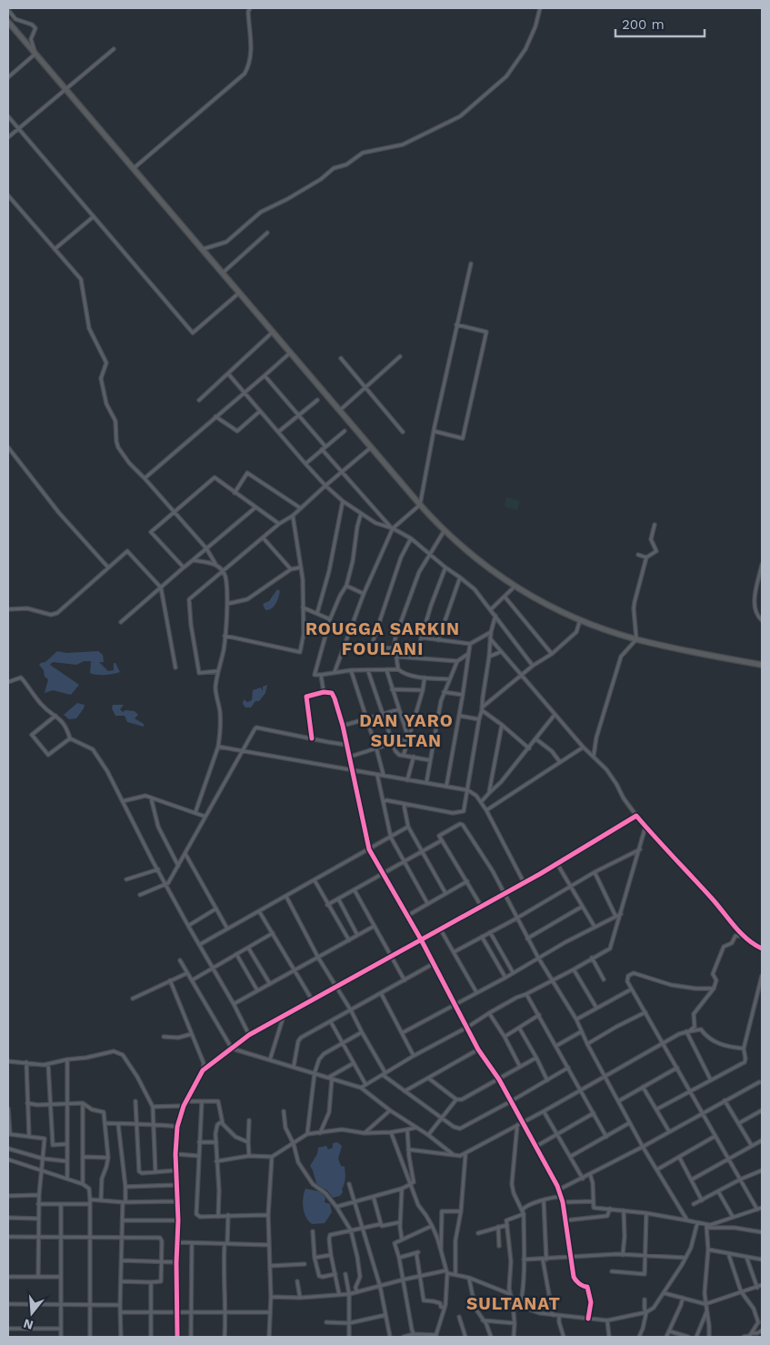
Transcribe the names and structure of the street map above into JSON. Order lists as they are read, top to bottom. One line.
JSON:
{"districts":["ROUGGA SARKIN FOULANI","DAN YARO SULTAN","SULTANAT"],"scale_bar":"200 m","north":"bottom"}
